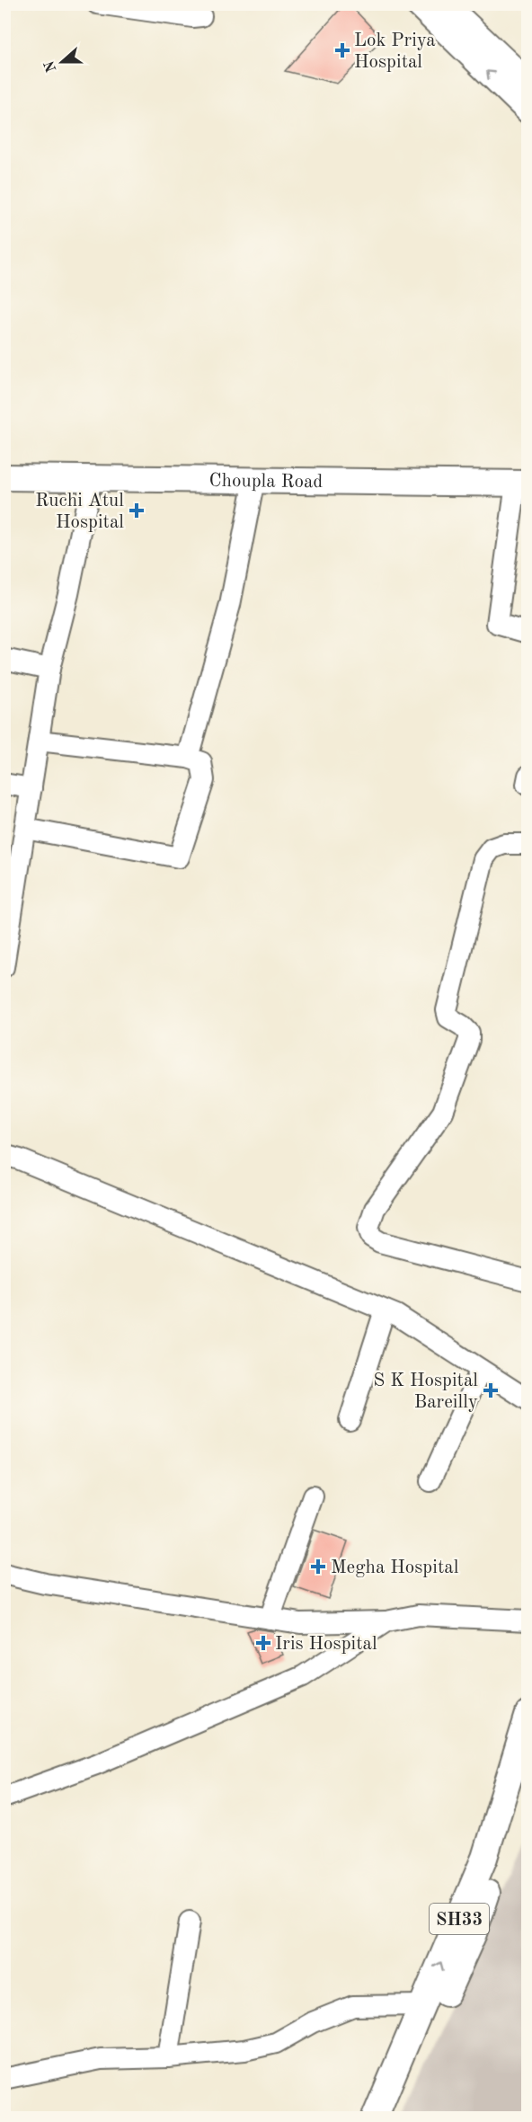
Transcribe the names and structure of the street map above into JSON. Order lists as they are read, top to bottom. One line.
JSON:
{"streets":{"main road":["Choupla Road","SH33"]},"places":{"health":["Lok Priya Hospital","Ruchi Atul Hospital","S K Hospital Bareilly","Megha Hospital","Iris Hospital"]},"north":"left"}
